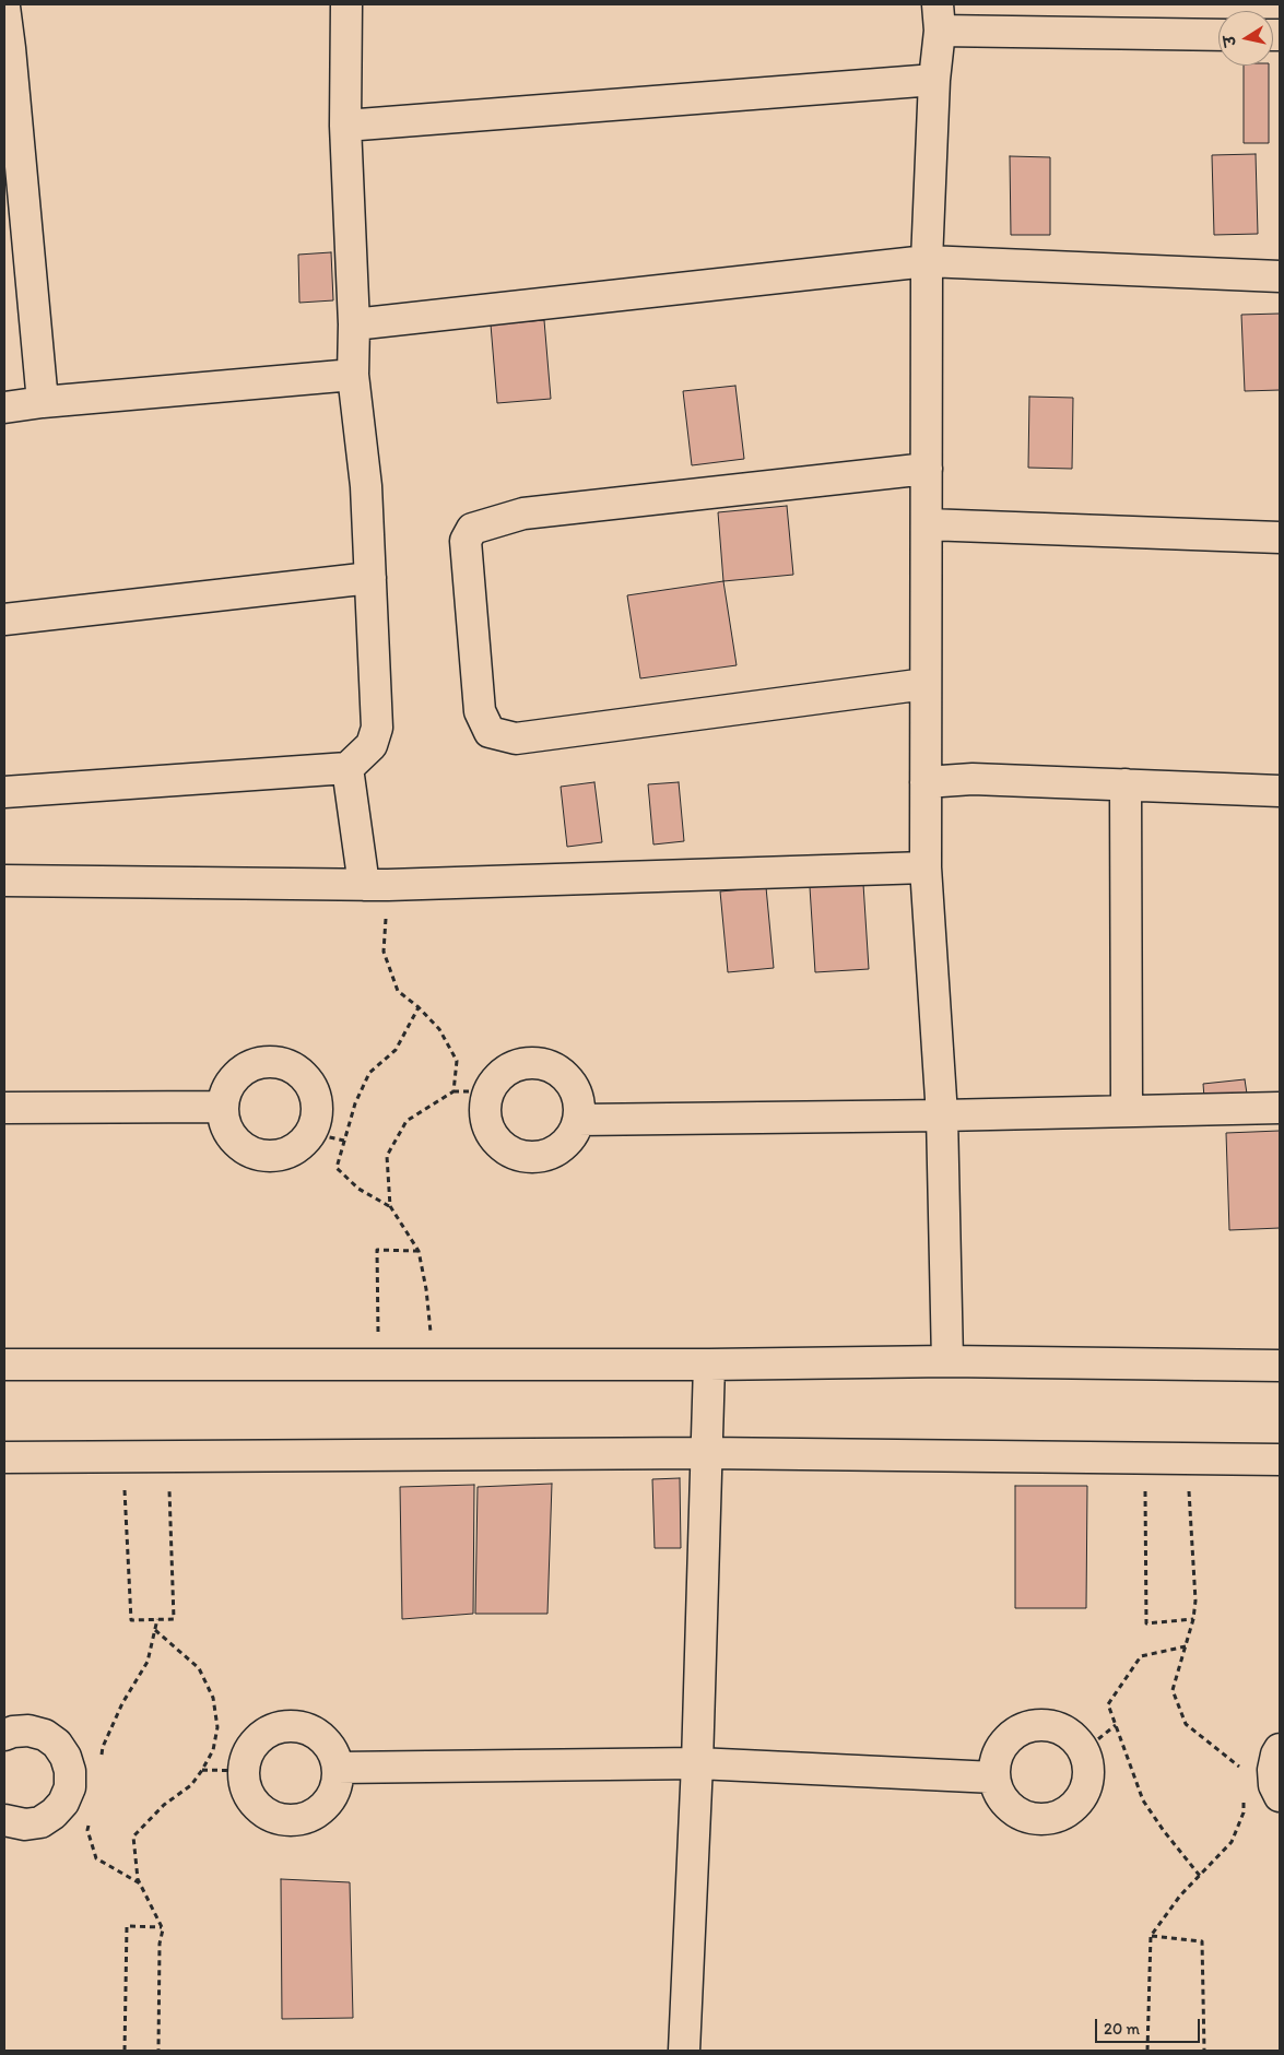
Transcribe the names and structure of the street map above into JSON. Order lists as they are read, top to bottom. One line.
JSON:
{"scale_bar":"20 m","north":"left"}
